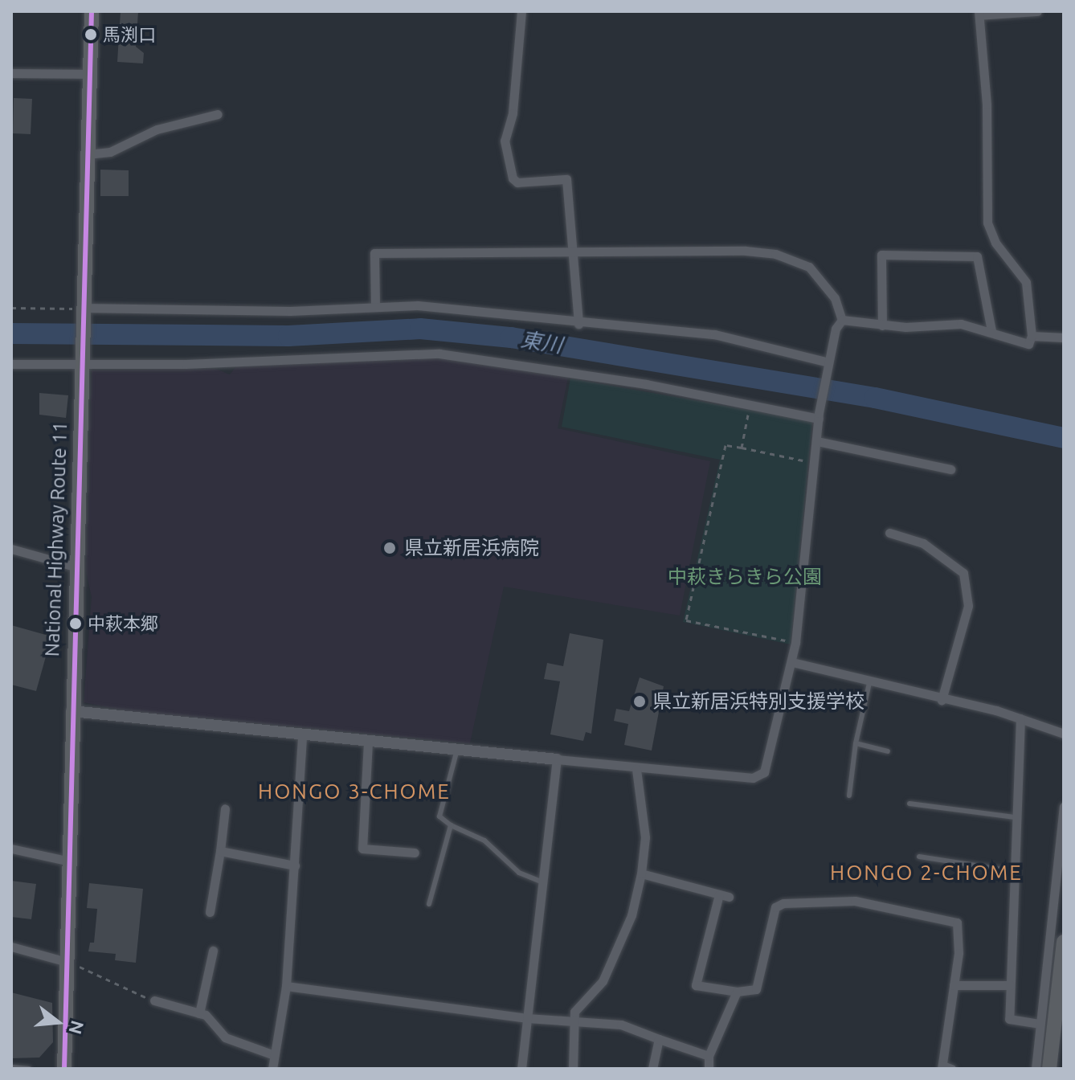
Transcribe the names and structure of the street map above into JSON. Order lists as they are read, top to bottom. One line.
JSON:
{"streets":{"highway":["National Highway Route 11"]},"districts":["HONGO 3-CHOME","HONGO 2-CHOME"],"water":["東川"],"parks":["中萩きらきら公園"],"places":["馬渕口","県立新居浜病院","中萩本郷","県立新居浜特別支援学校"],"north":"right"}
